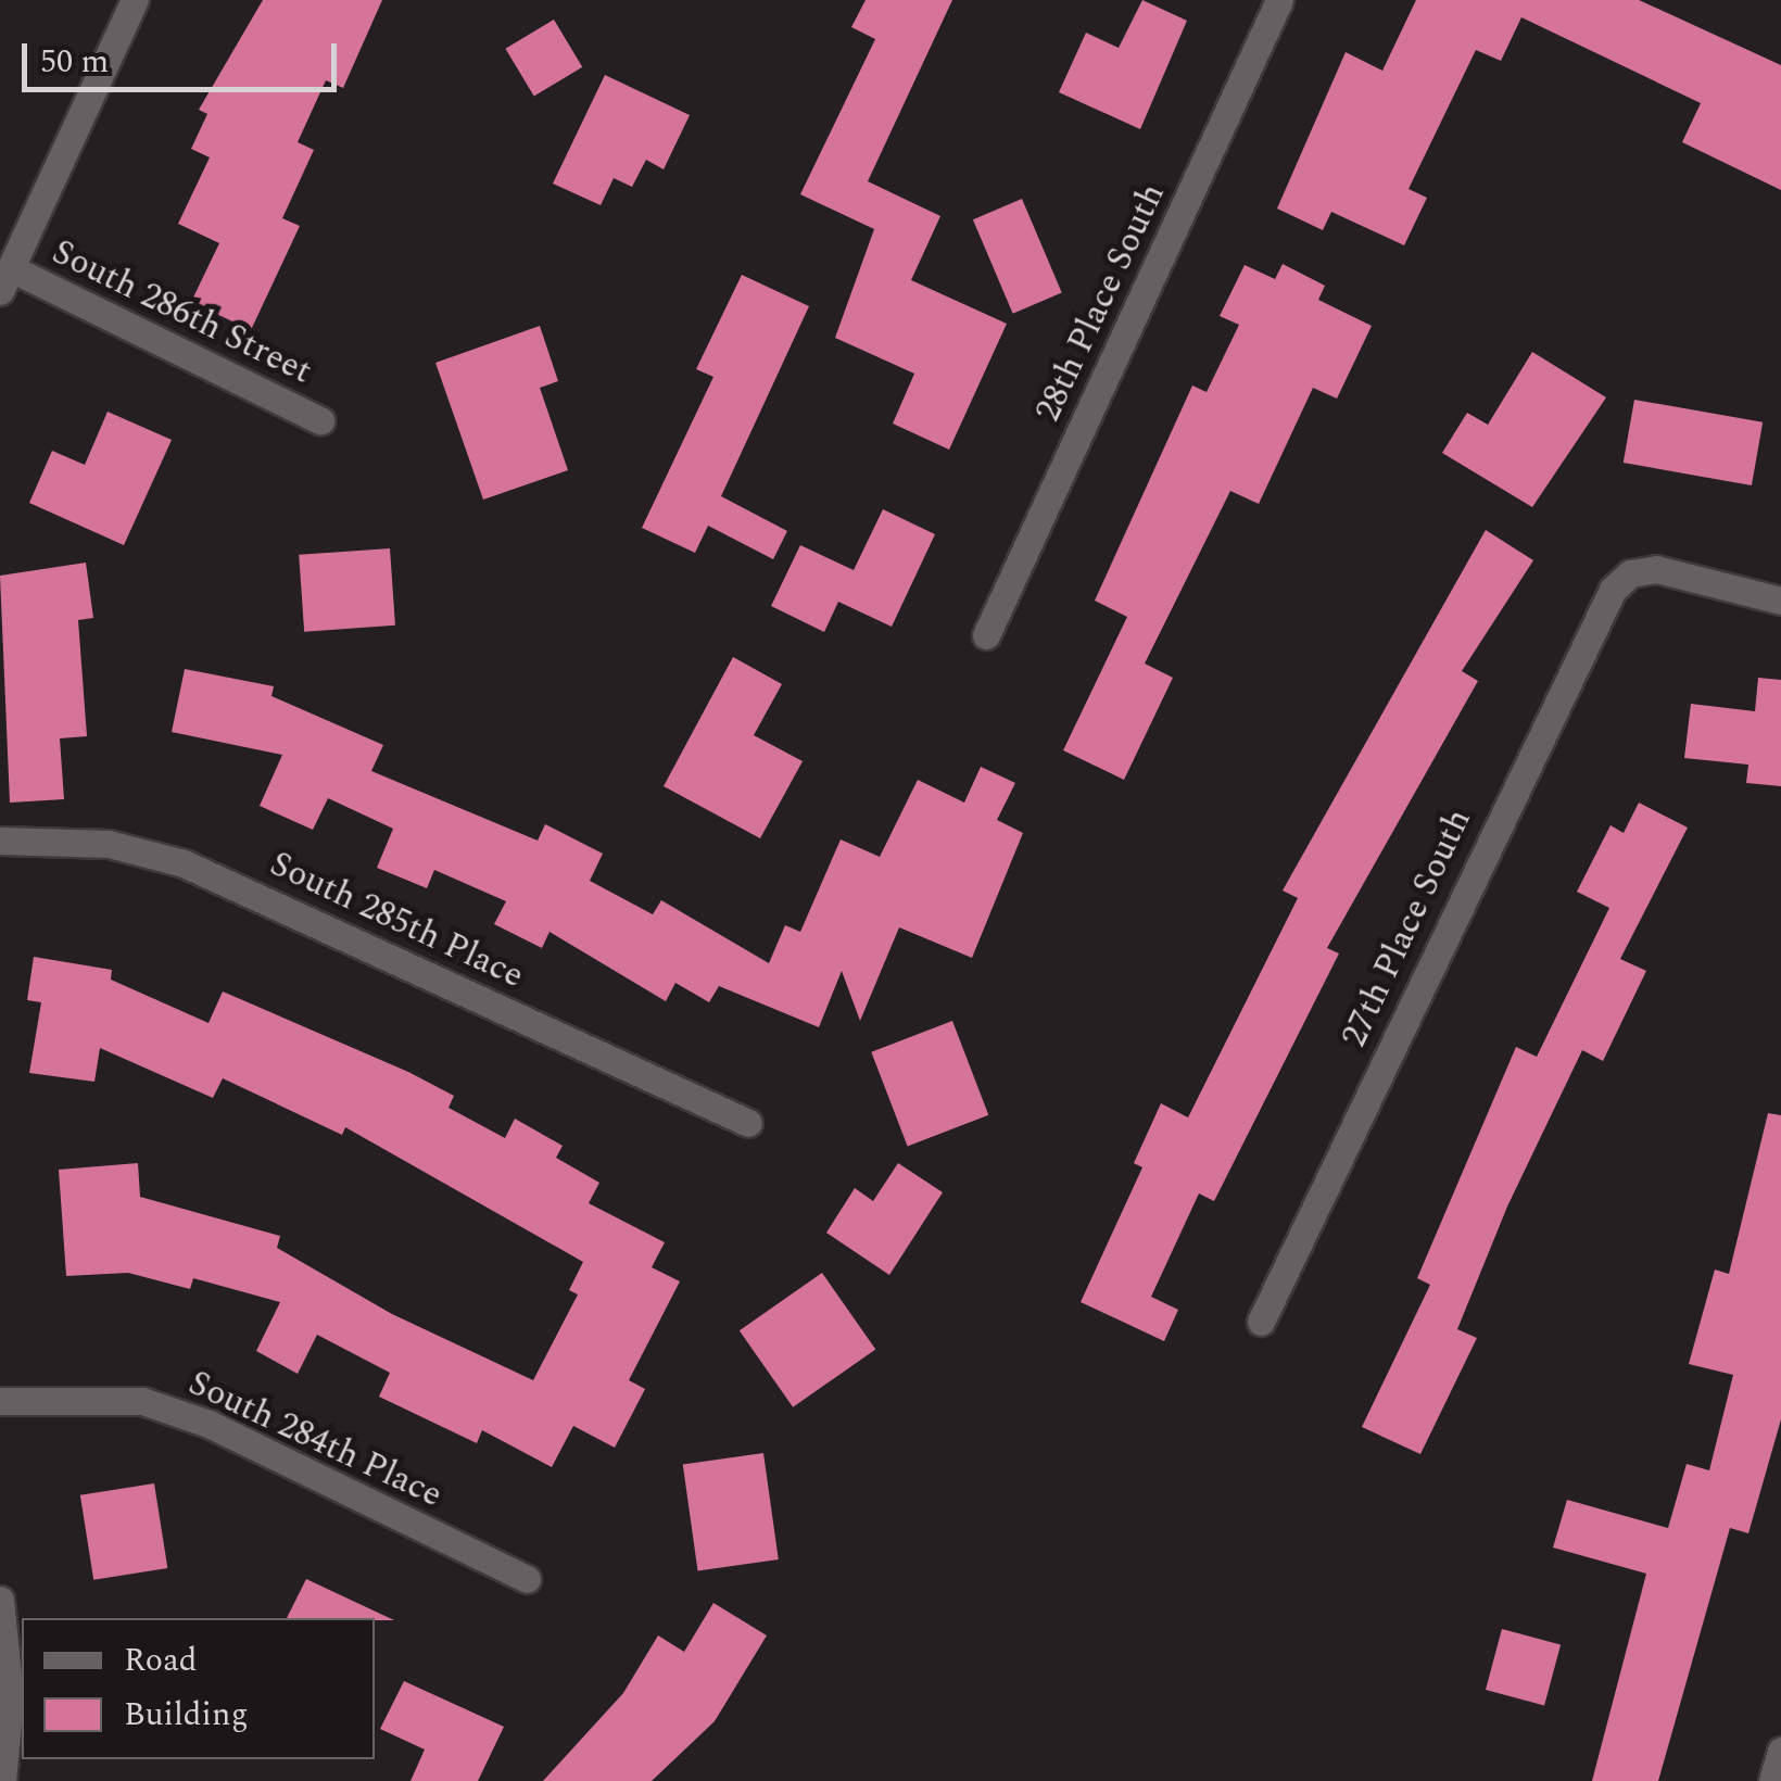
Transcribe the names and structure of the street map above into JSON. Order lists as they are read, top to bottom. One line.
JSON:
{"streets":{"street":["28th Place South","South 286th Street","South 285th Place","27th Place South","South 284th Place"]},"legend":["Road","Building"],"scale_bar":"50 m"}
